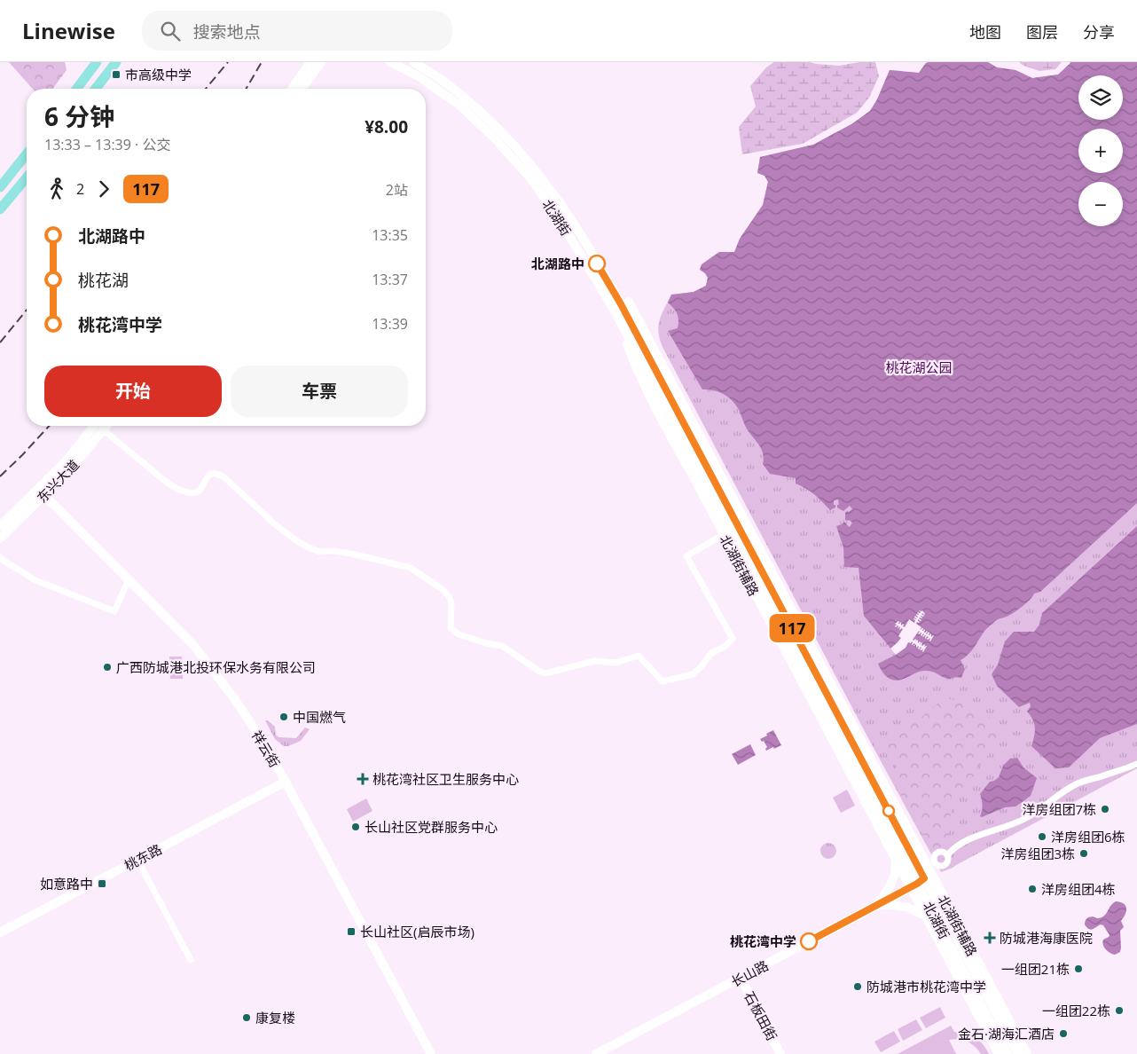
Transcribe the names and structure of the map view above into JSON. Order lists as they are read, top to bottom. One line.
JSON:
{"streets":{"main road":["北湖街","东兴大道","北湖街辅路","祥云街","桃东路","长山路","石板田街"]},"crossings":[["北湖街","北湖街辅路"],["北湖街","长山路"],["东兴大道","祥云街"],["北湖街辅路","长山路"],["祥云街","桃东路"],["长山路","石板田街"]],"parks":["桃花湖公园"],"places":{"transit":["市高级中学","如意路中","长山社区(启辰市场)"],"other":["北湖路中","广西防城港北投环保水务有限公司","中国燃气","洋房组团7栋","长山社区党群服务中心","洋房组团6栋","洋房组团3栋","洋房组团4栋","桃花湾中学","一组团21栋","防城港市桃花湾中学","一组团22栋","康复楼","金石·湖海汇酒店"],"health":["桃花湾社区卫生服务中心","防城港海康医院"]},"lines":["bus line 117"],"page":{"header":"Linewise","search":"搜索地点","nav":["地图","图层","分享"],"on_map":"117","map_buttons":["+","−"],"heading":["6 分钟","13:33 – 13:39 · 公交","¥8.00"],"legs":["2","117","2站"],"list":[{"name":"北湖路中","value":"13:35"},{"name":"桃花湖","value":"13:37"},{"name":"桃花湾中学","value":"13:39"}],"buttons":["开始","车票"]}}
